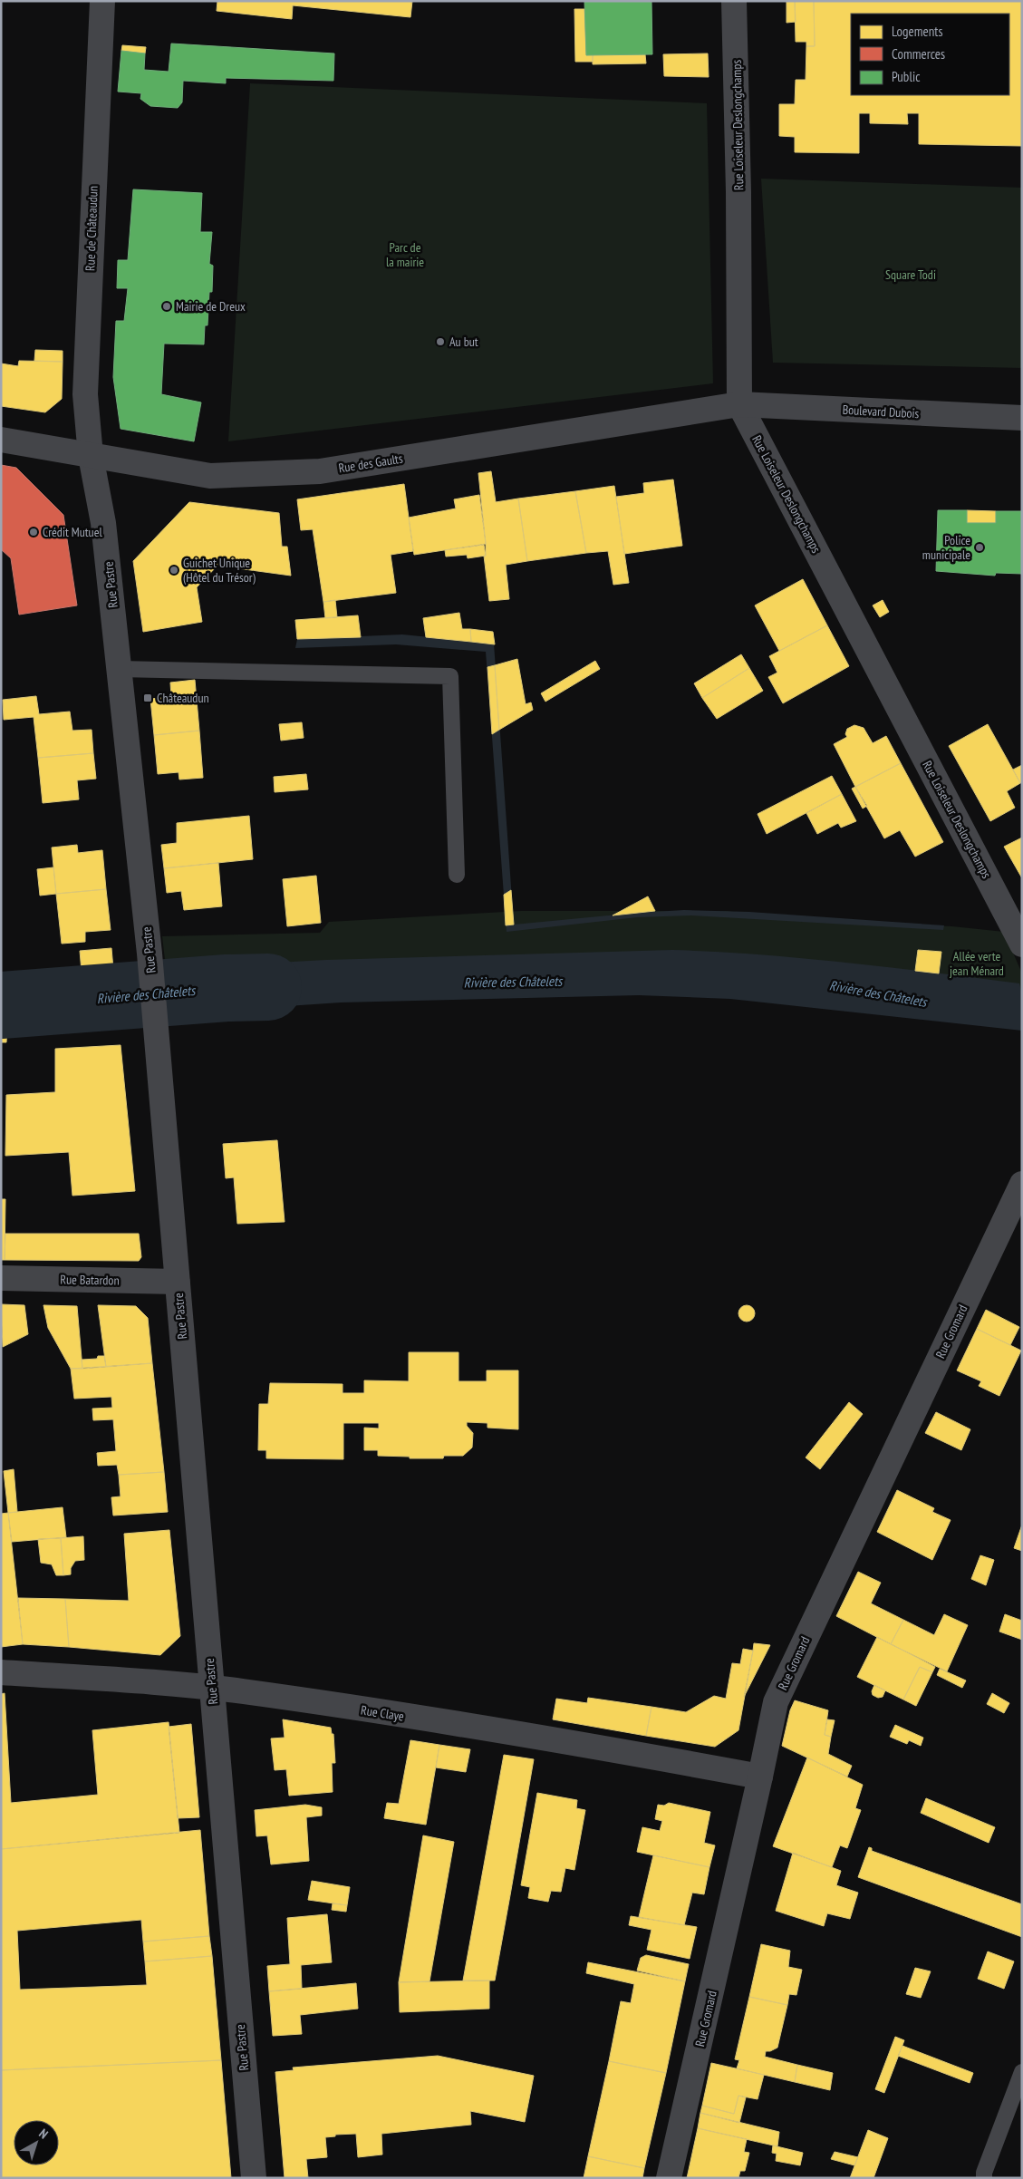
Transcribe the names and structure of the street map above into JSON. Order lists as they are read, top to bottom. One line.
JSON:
{"streets":{"street":["Rue Loiseleur Deslongchamps","Rue de Châteaudun","Boulevard Dubois","Rue des Gaults","Rue Pastre","Rue Batardon","Rue Gromard","Rue Claye"]},"crossings":[["Rue Loiseleur Deslongchamps","Boulevard Dubois"],["Rue Loiseleur Deslongchamps","Rue des Gaults"],["Rue de Châteaudun","Rue des Gaults"],["Rue de Châteaudun","Rue Pastre"],["Boulevard Dubois","Rue des Gaults"],["Rue des Gaults","Rue Pastre"],["Rue Pastre","Rue Batardon"],["Rue Pastre","Rue Claye"],["Rue Gromard","Rue Claye"]],"water":["Rivière des Châtelets"],"parks":["Parc de la mairie","Square Todi","Allée verte jean Ménard"],"places":{"other":["Mairie de Dreux","Au but","Crédit Mutuel","Police municipale","Guichet Unique (Hôtel du Trésor)"],"transit":["Châteaudun"]},"legend":["Logements","Commerces","Public"],"north":"top right"}
